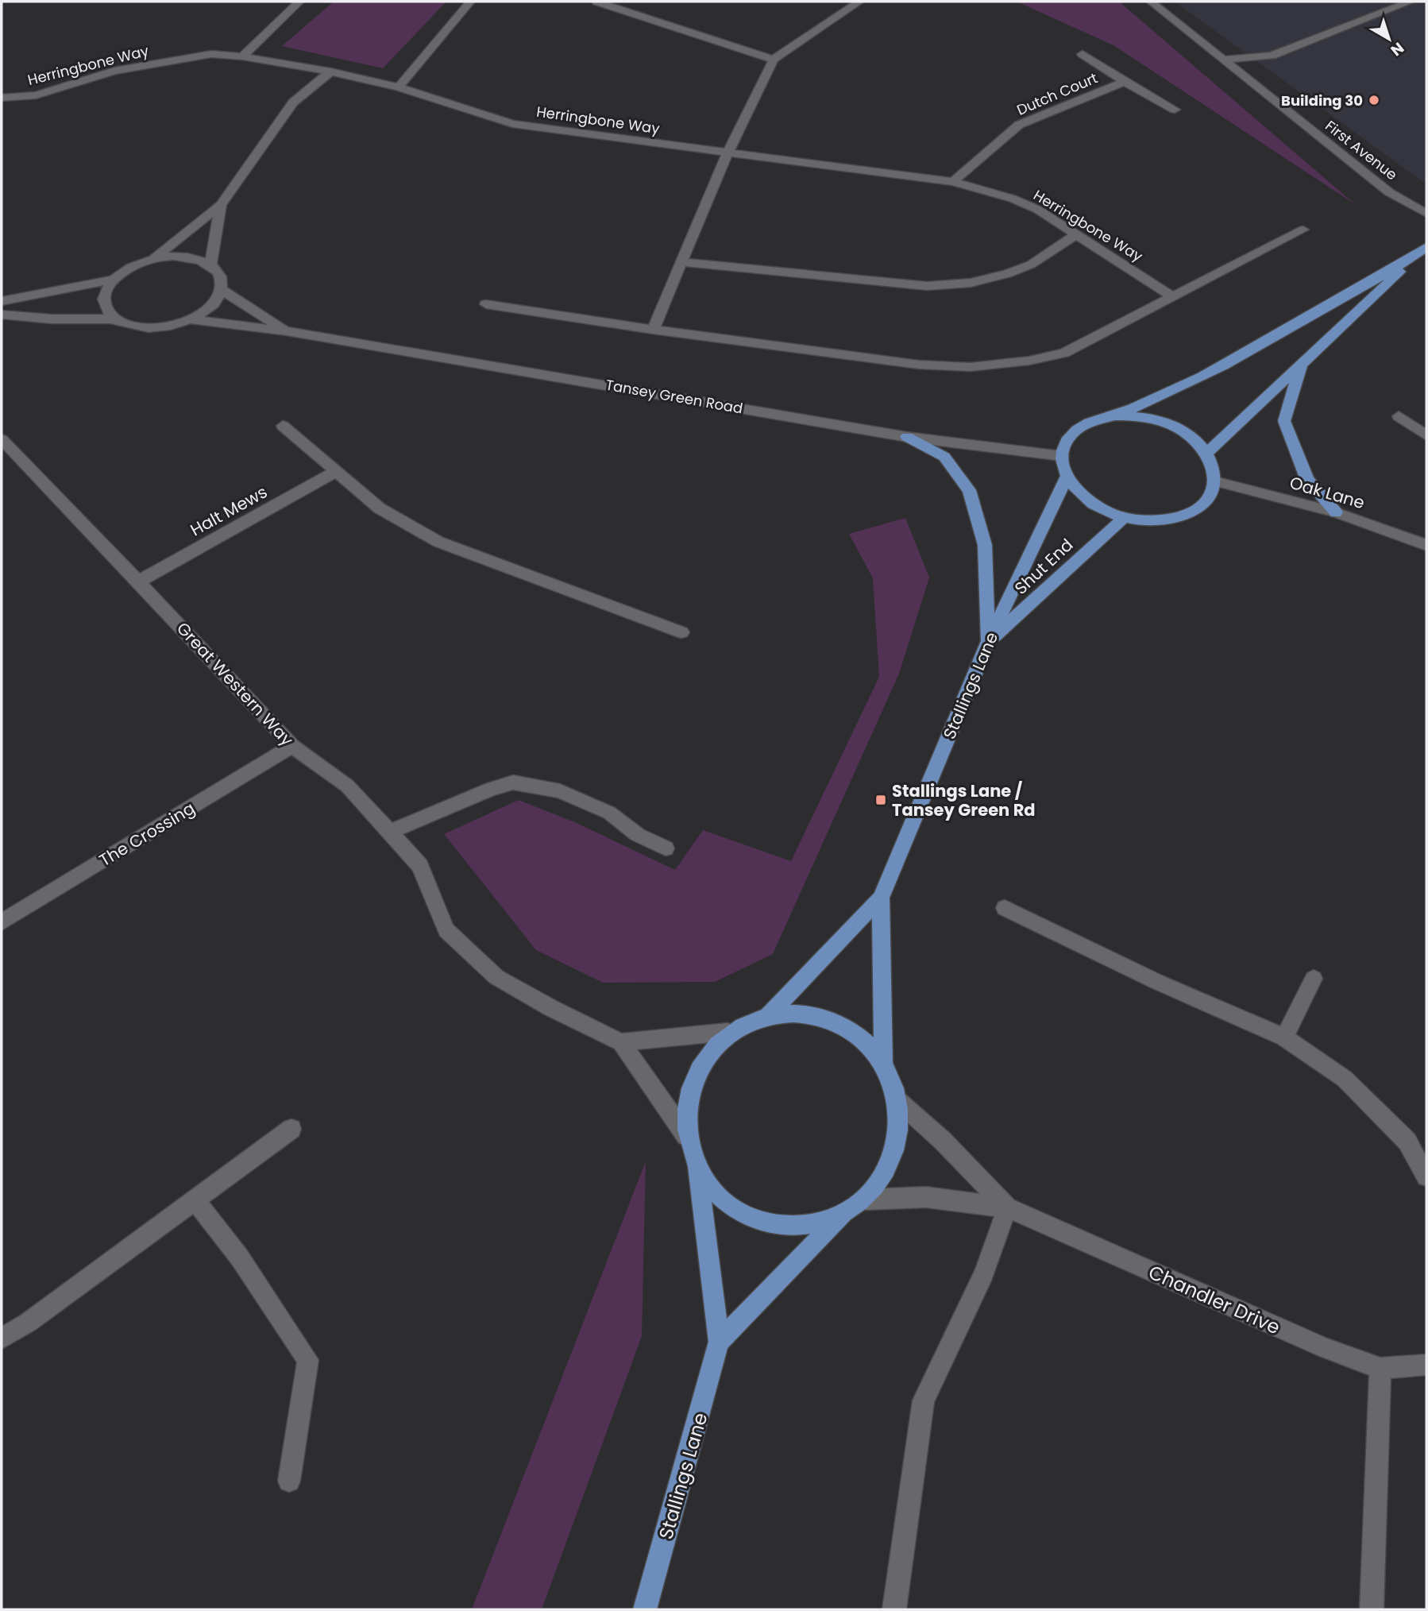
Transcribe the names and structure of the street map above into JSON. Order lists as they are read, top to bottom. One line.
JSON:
{"streets":{"main road":["Shut End","Stallings Lane"],"street":["Herringbone Way","Dutch Court","First Avenue","Tansey Green Road","Oak Lane","Halt Mews","Great Western Way","The Crossing","Chandler Drive"]},"crossings":[["Herringbone Way","Dutch Court"],["Tansey Green Road","Oak Lane"],["Tansey Green Road","Shut End"],["Tansey Green Road","Stallings Lane"],["Oak Lane","Shut End"],["Oak Lane","Stallings Lane"],["Halt Mews","Great Western Way"],["Shut End","Stallings Lane"],["Great Western Way","The Crossing"]],"places":{"other":["Building 30"],"transit":["Stallings Lane / Tansey Green Rd"]},"north":"bottom right"}
